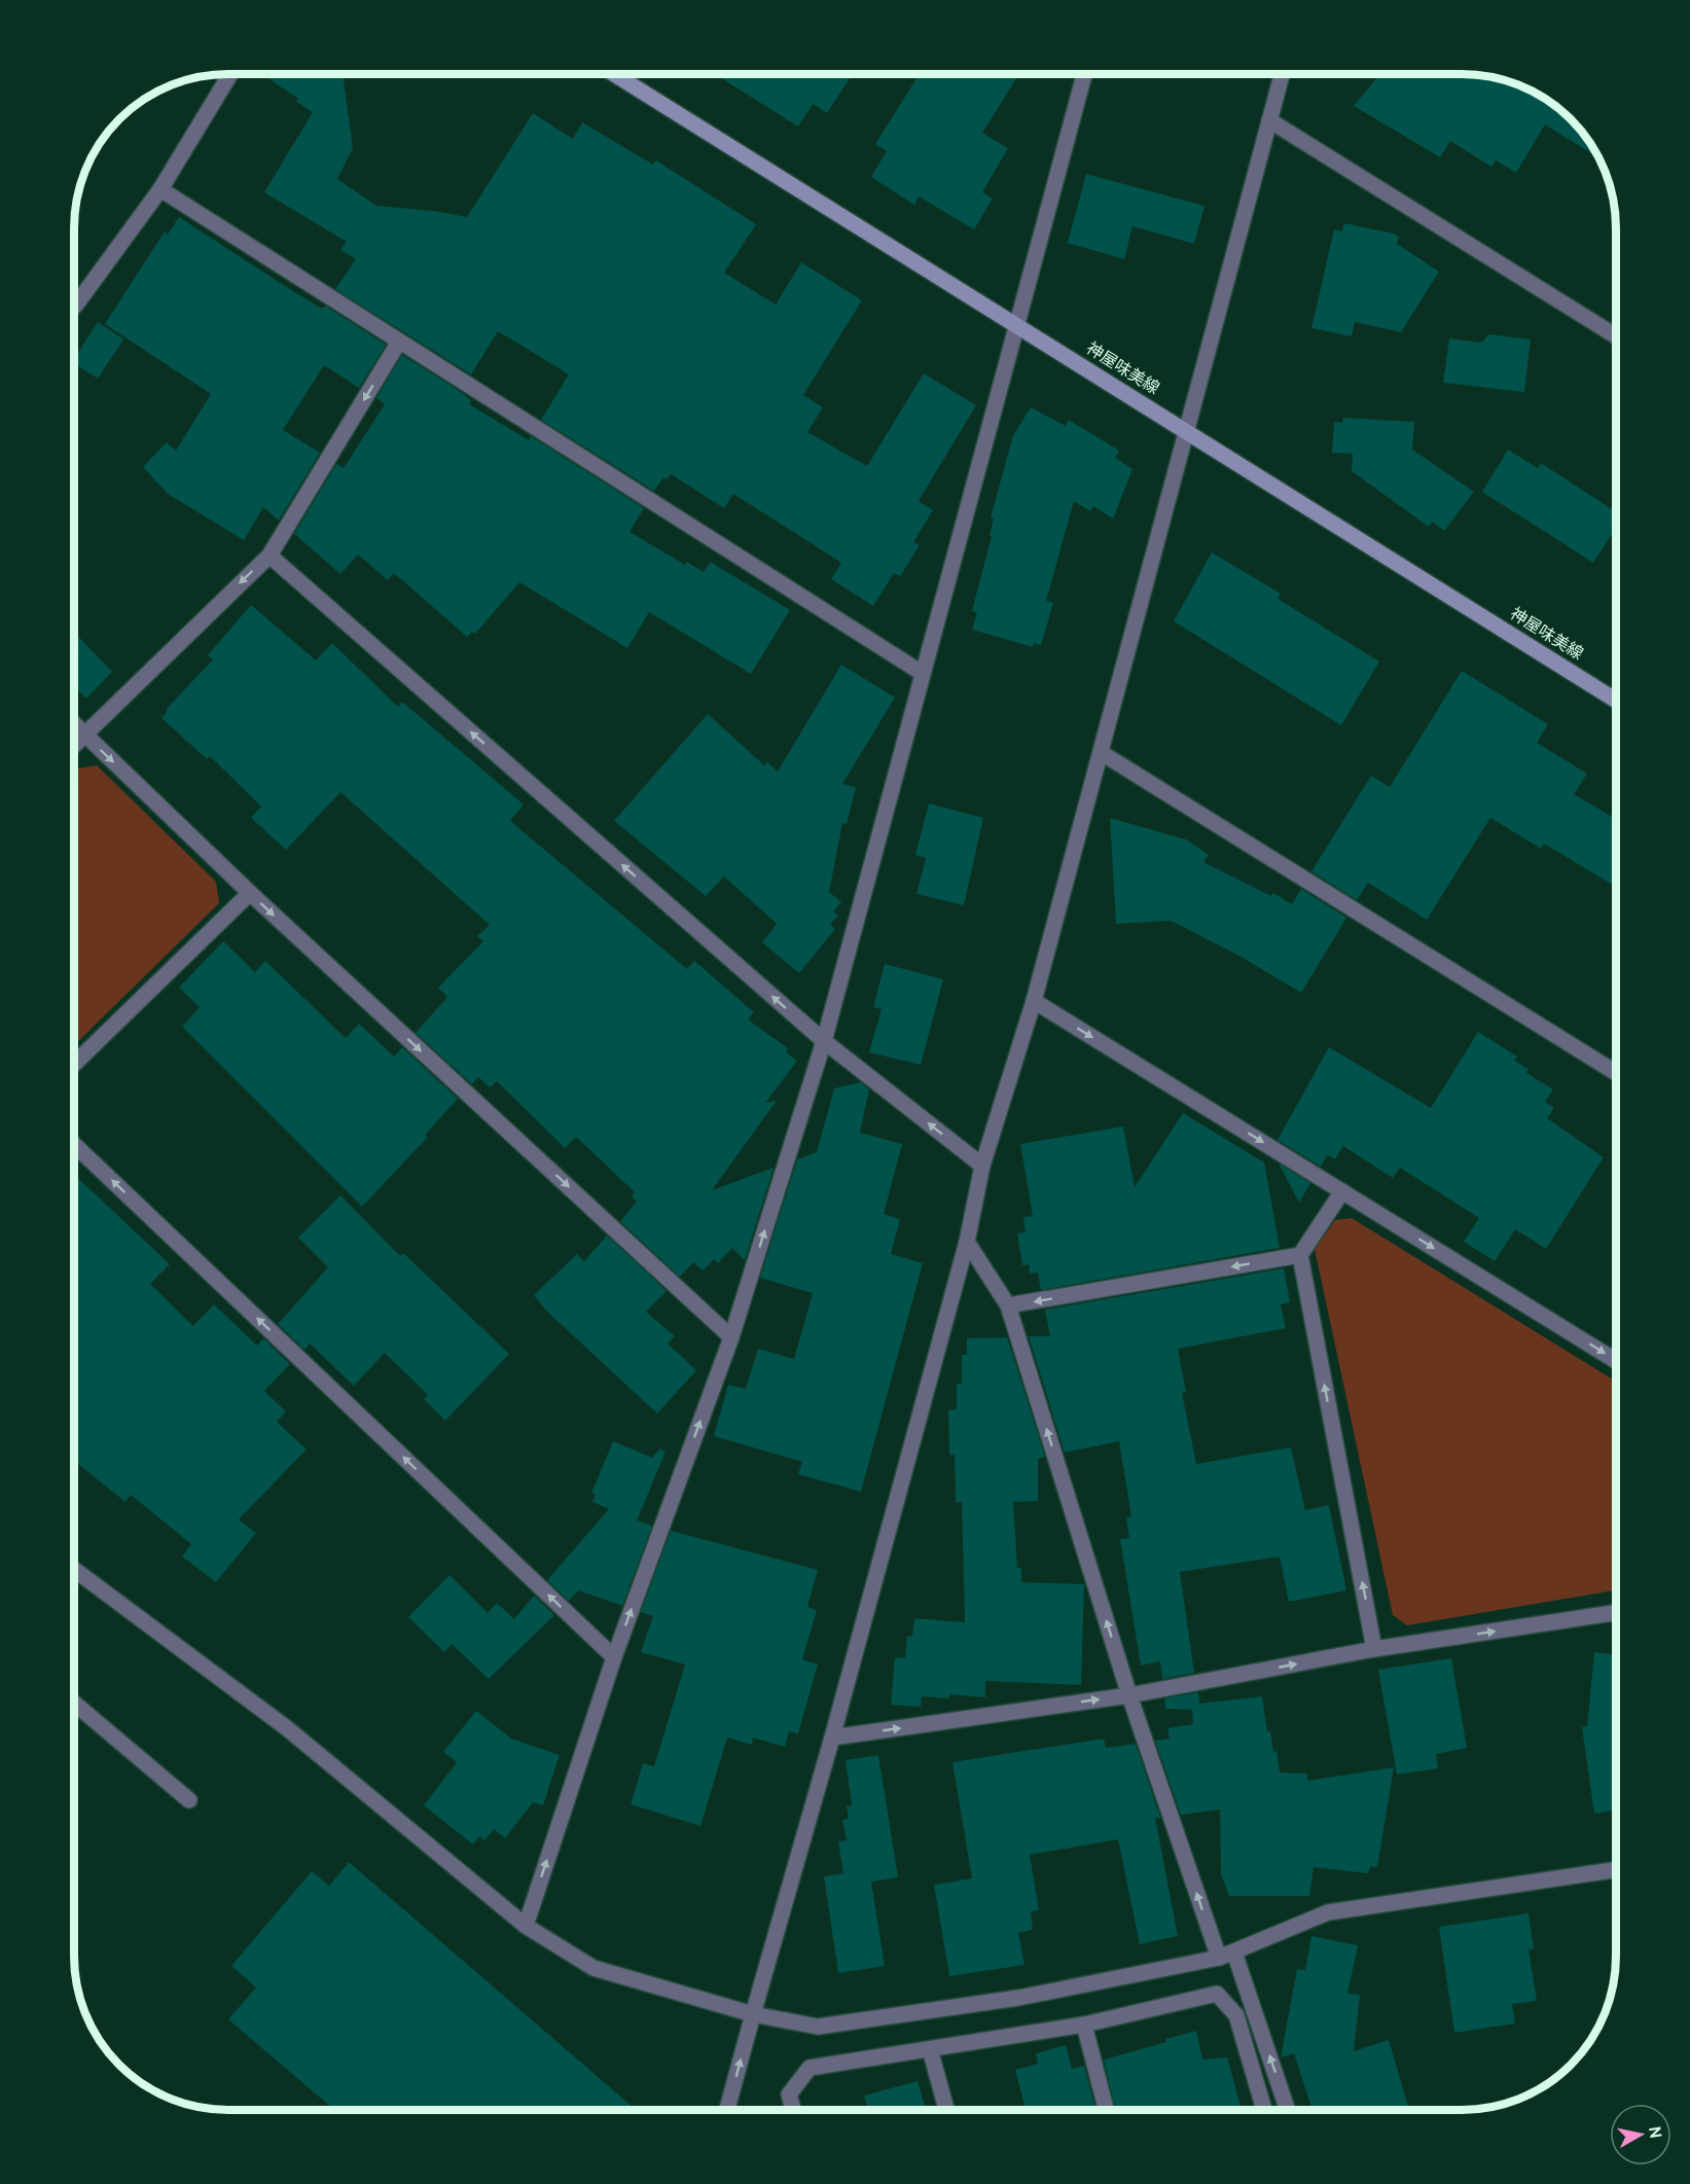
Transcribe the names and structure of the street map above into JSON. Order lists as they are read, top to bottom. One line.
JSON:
{"streets":{"main road":["神屋味美線"]},"north":"right"}
